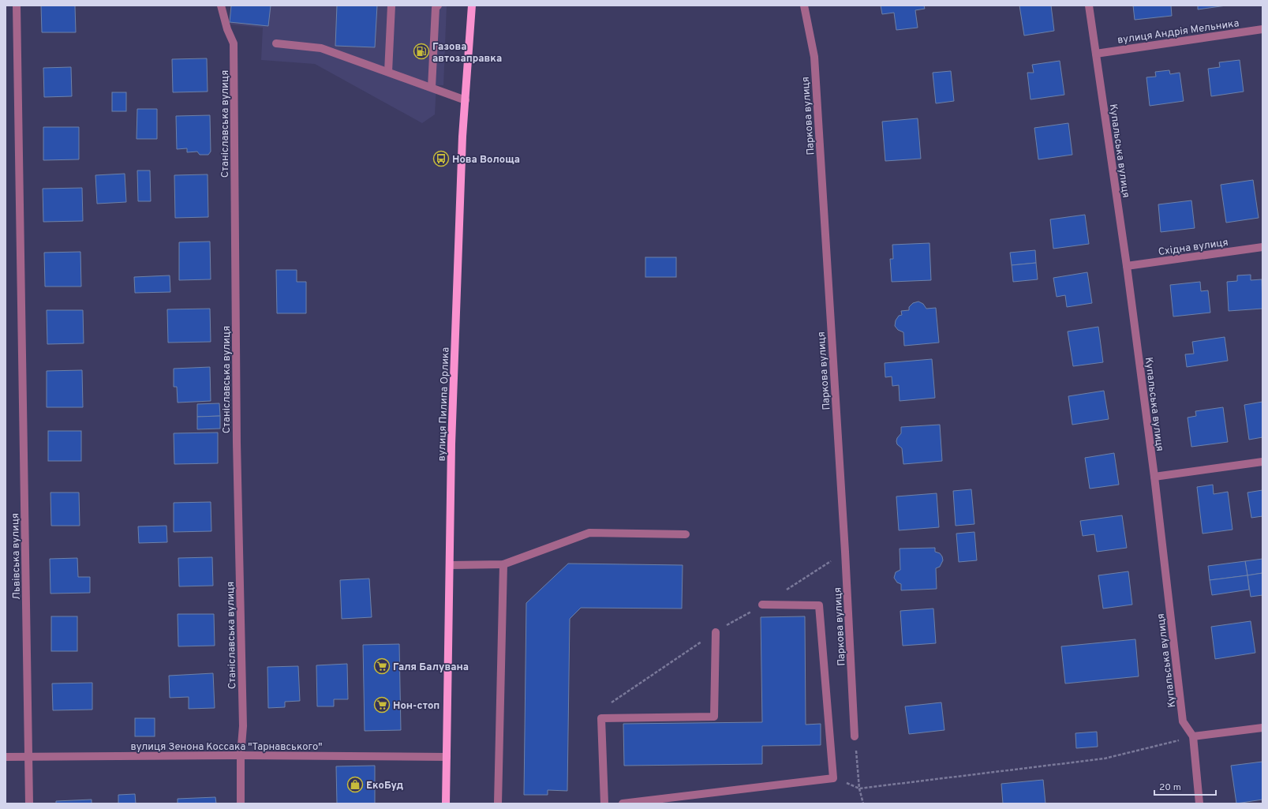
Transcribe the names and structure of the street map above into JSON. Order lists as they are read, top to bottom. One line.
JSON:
{"streets":{"main road":["вулиця Пилипа Орлика"],"street":["вулиця Андрія Мельника","Паркова вулиця","Станіславська вулиця","Купальська вулиця","Східна вулиця","Львівська вулиця","вулиця Зенона Коссака \"Тарнавського\""]},"crossings":[["вулиця Андрія Мельника","Купальська вулиця"],["Станіславська вулиця","вулиця Зенона Коссака \"Тарнавського\""],["Купальська вулиця","Східна вулиця"],["вулиця Пилипа Орлика","вулиця Зенона Коссака \"Тарнавського\""],["Львівська вулиця","вулиця Зенона Коссака \"Тарнавського\""]],"places":{"fuel station":["Газова автозаправка"],"bus stop":["Нова Волоща"],"supermarket":["Галя Балувана","Нон-стоп"],"shop":["ЕкоБуд"]},"scale_bar":"20 m"}
